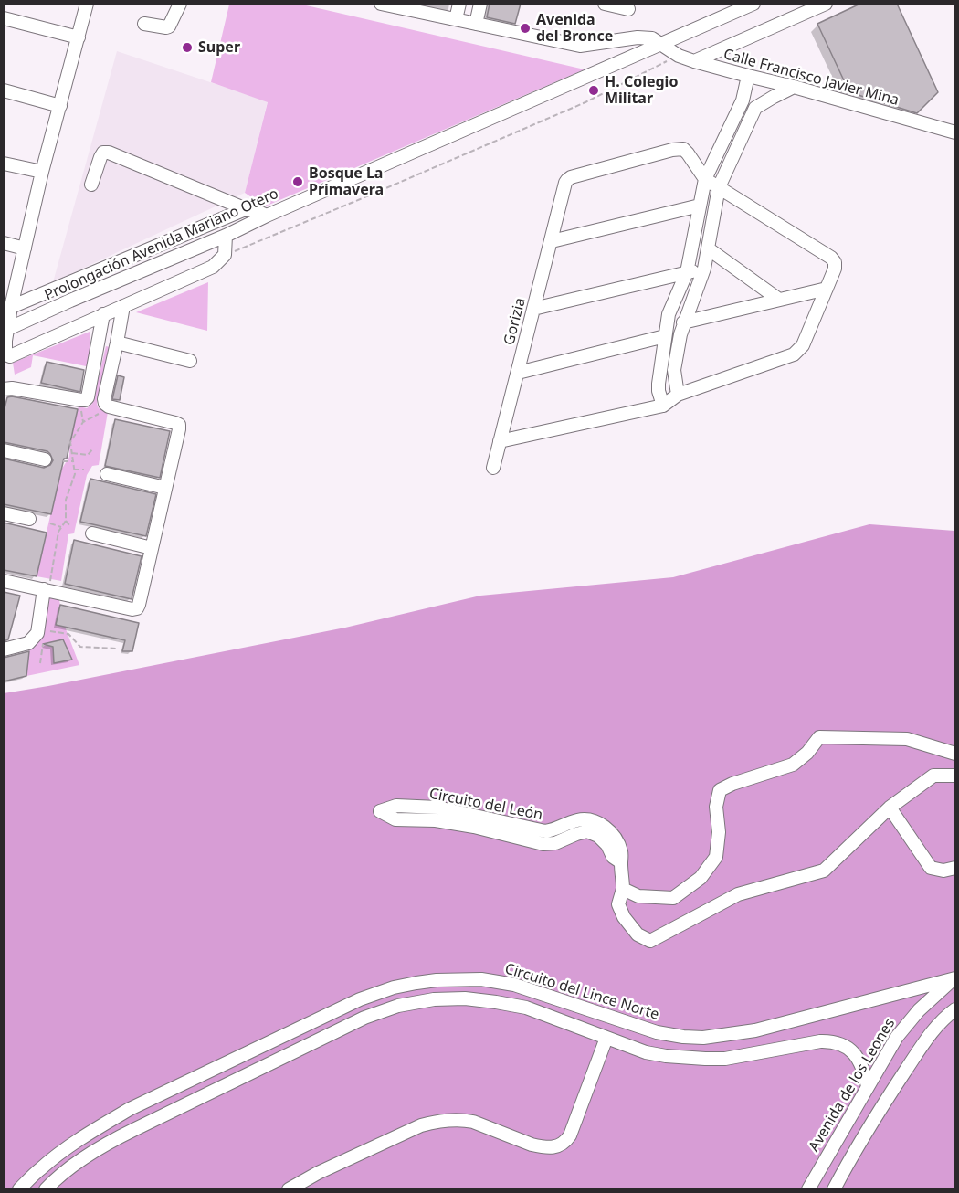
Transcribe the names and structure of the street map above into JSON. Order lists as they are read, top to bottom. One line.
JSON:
{"streets":{"street":["Calle Francisco Javier Mina","Prolongación Avenida Mariano Otero","Gorizia","Circuito del León","Circuito del Lince Norte","Avenida de los Leones"]},"crossings":[["Calle Francisco Javier Mina","Prolongación Avenida Mariano Otero"],["Circuito del Lince Norte","Avenida de los Leones"]],"places":["Avenida del Bronce","Super","H. Colegio Militar","Bosque La Primavera"]}
